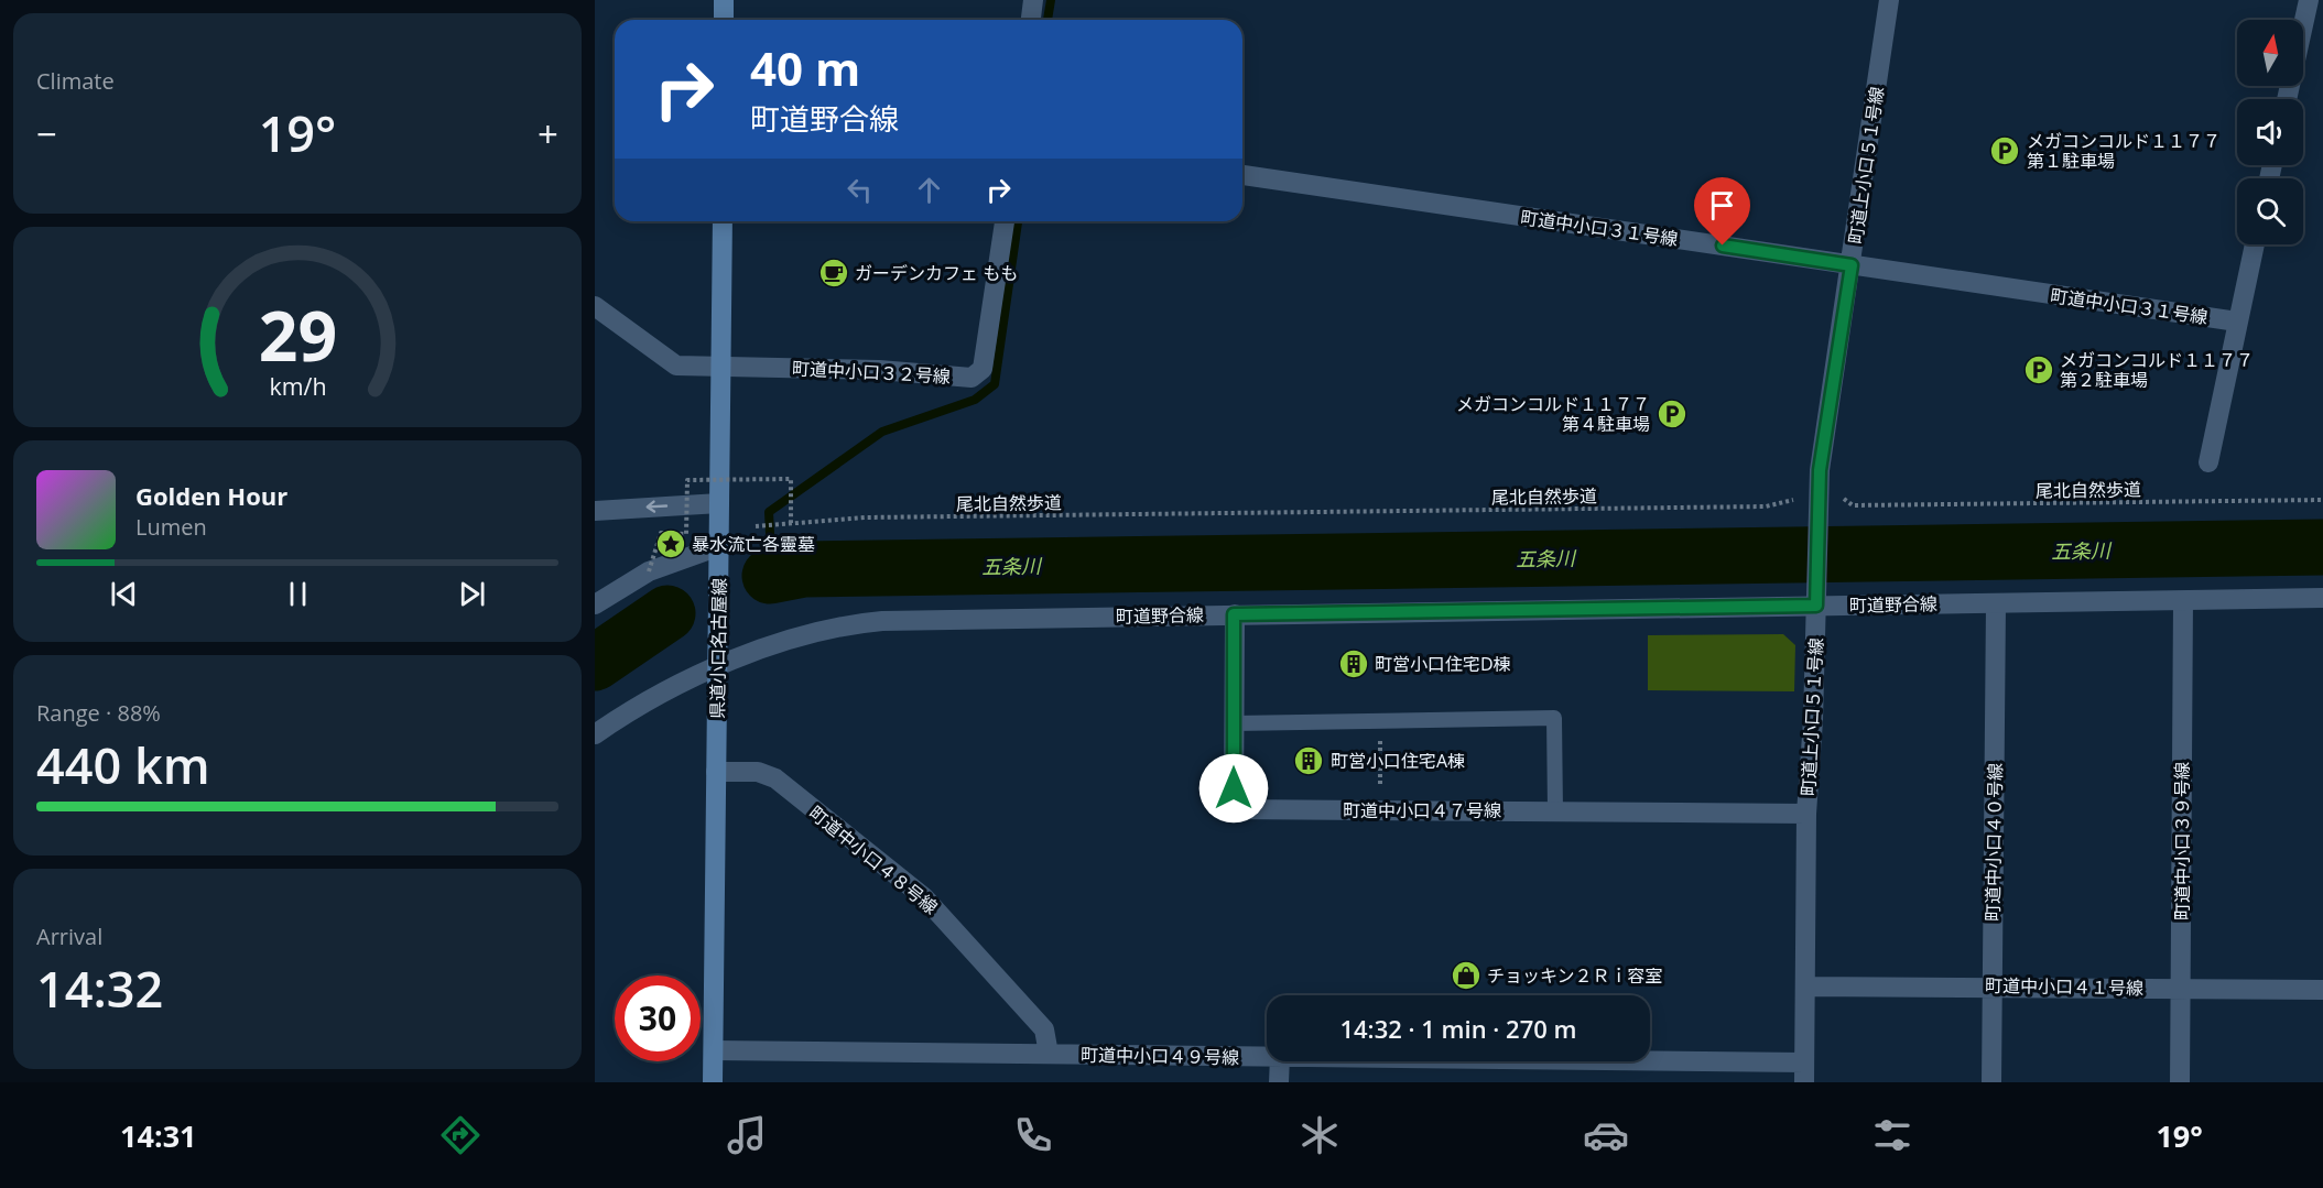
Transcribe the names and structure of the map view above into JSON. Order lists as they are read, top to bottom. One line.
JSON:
{"streets":{"main road":["県道小口名古屋線"],"street":["町道上小口５１号線","町道中小口３１号線","町道中小口３２号線","町道野合線","町道中小口４７号線","町道中小口３９号線","町道中小口４０号線","町道中小口４８号線","町道中小口４１号線","町道中小口４９号線"],"path":["尾北自然歩道"]},"crossings":[["町道上小口５１号線","町道中小口３１号線"],["町道上小口５１号線","尾北自然歩道"],["町道上小口５１号線","町道野合線"],["町道上小口５１号線","町道中小口４７号線"],["町道上小口５１号線","町道中小口４１号線"],["町道上小口５１号線","町道中小口４９号線"],["町道中小口３２号線","県道小口名古屋線"],["町道野合線","県道小口名古屋線"],["町道野合線","町道中小口４７号線"],["町道野合線","町道中小口３９号線"],["町道野合線","町道中小口４０号線"],["県道小口名古屋線","町道中小口４８号線"],["県道小口名古屋線","町道中小口４９号線"],["町道中小口３９号線","町道中小口４１号線"],["町道中小口４０号線","町道中小口４１号線"],["町道中小口４８号線","町道中小口４９号線"]],"water":["五条川"],"places":{"parking":["メガコンコルド１１７７ 第１駐車場","メガコンコルド１１７７ 第２駐車場","メガコンコルド１１７７ 第４駐車場"],"cafe":["ガーデンカフェ もも"],"place":["暴水流亡各靈墓"],"building":["町営小口住宅D棟","町営小口住宅A棟"],"shop":["チョッキン２Ｒｉ容室"]},"north":"top","page":{"tile":["Climate",["Range · 88%","440 km"],["Arrival","14:32"]],"turn":["40 m","町道野合線"],"heat":["−","19°","+"],"song":["Golden Hour","Lumen"],"limit":"30","trip":"14:32 · 1 min · 270 m","tabs":["14:31","19°"],"gauge":["29","km/h"]}}
